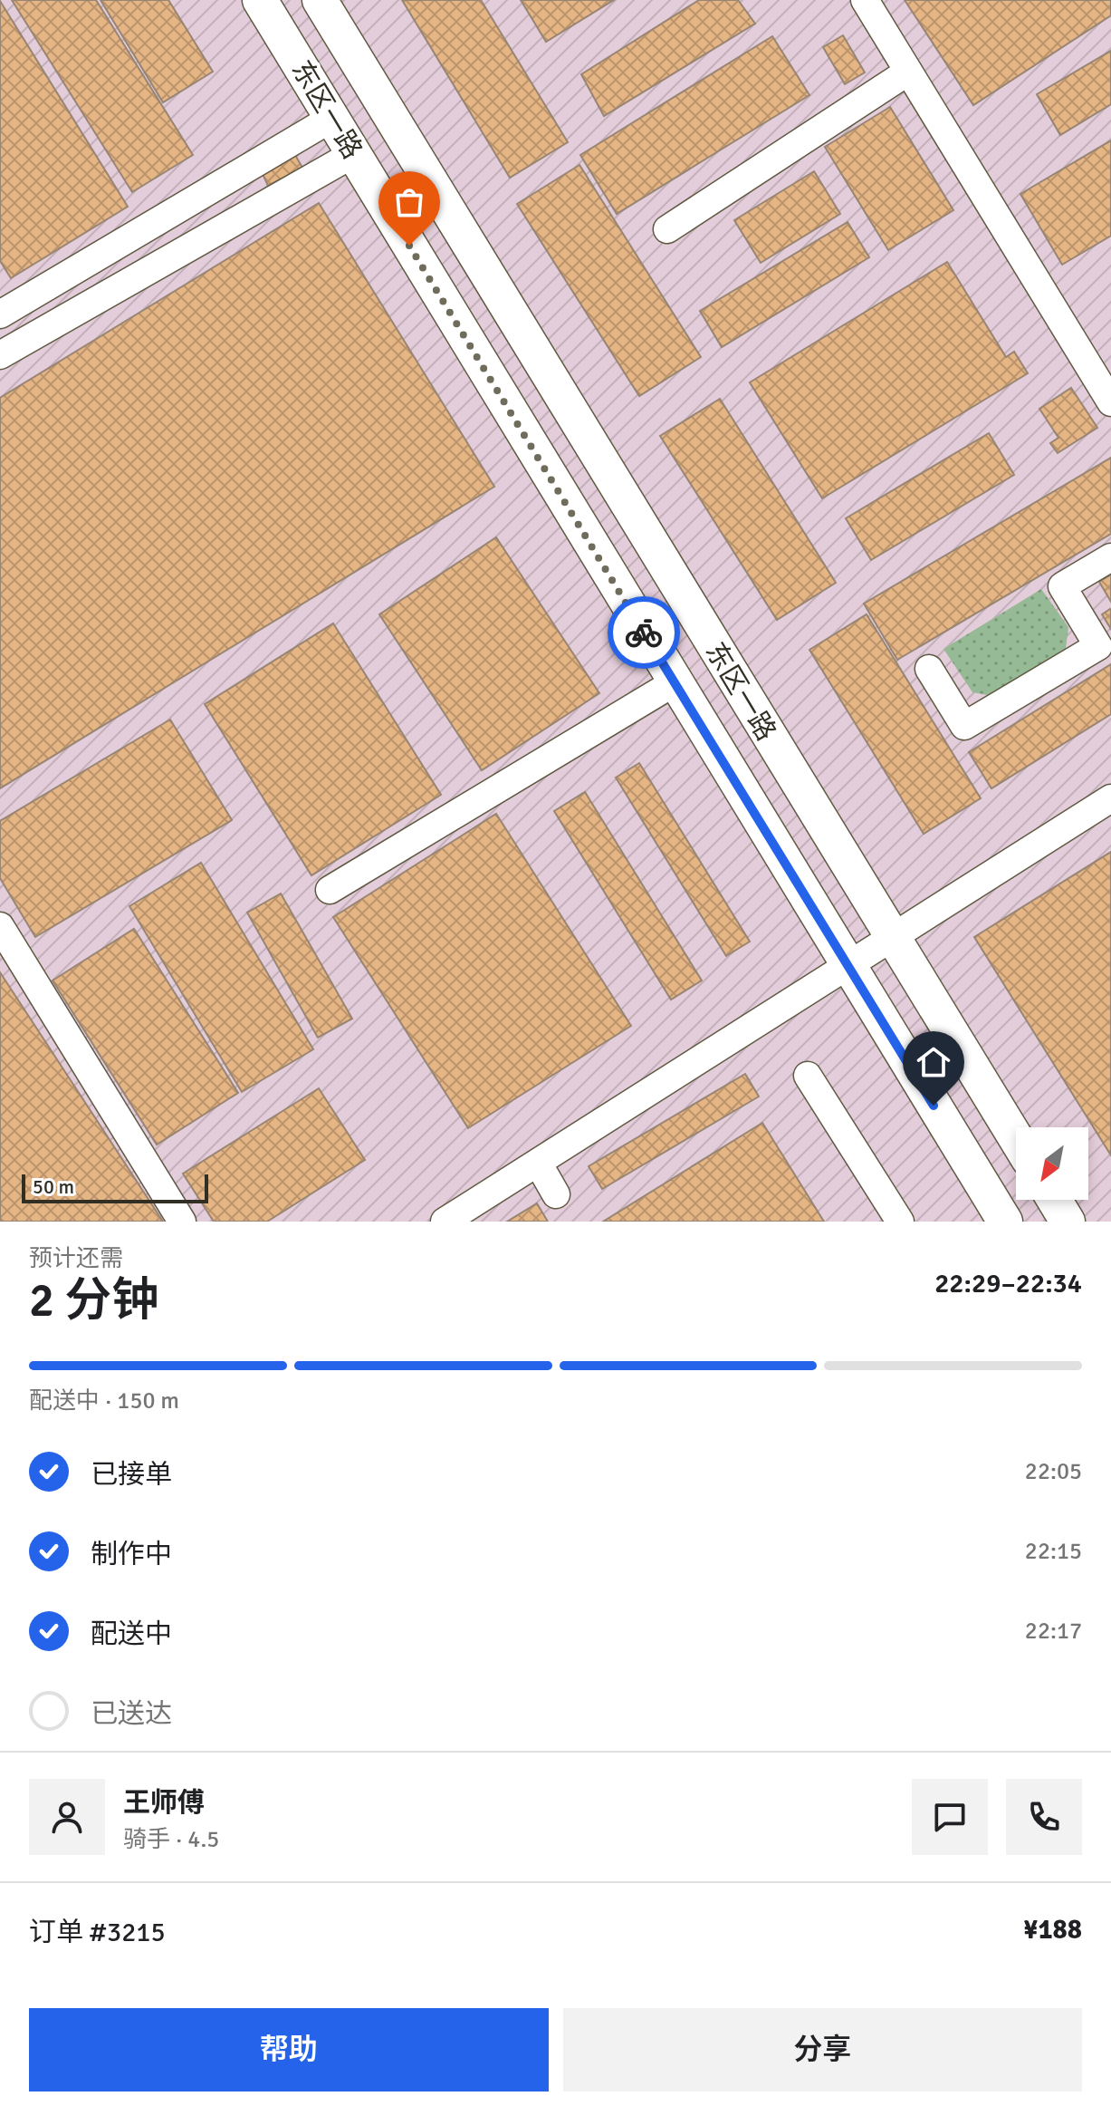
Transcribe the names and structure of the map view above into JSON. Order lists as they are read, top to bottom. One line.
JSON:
{"streets":{"main road":["东区一路"]},"scale_bar":"50 m","north":"bottom left","page":{"scale":"50 m","heading":["2 分钟","预计还需","22:29–22:34"],"panel":["王师傅","骑手 · 4.5","订单 #3215","¥188"],"bar":"配送中 · 150 m","list":[["已接单","22:05"],["制作中","22:15"],["配送中","22:17"],"已送达"],"buttons":["帮助","分享"]}}
